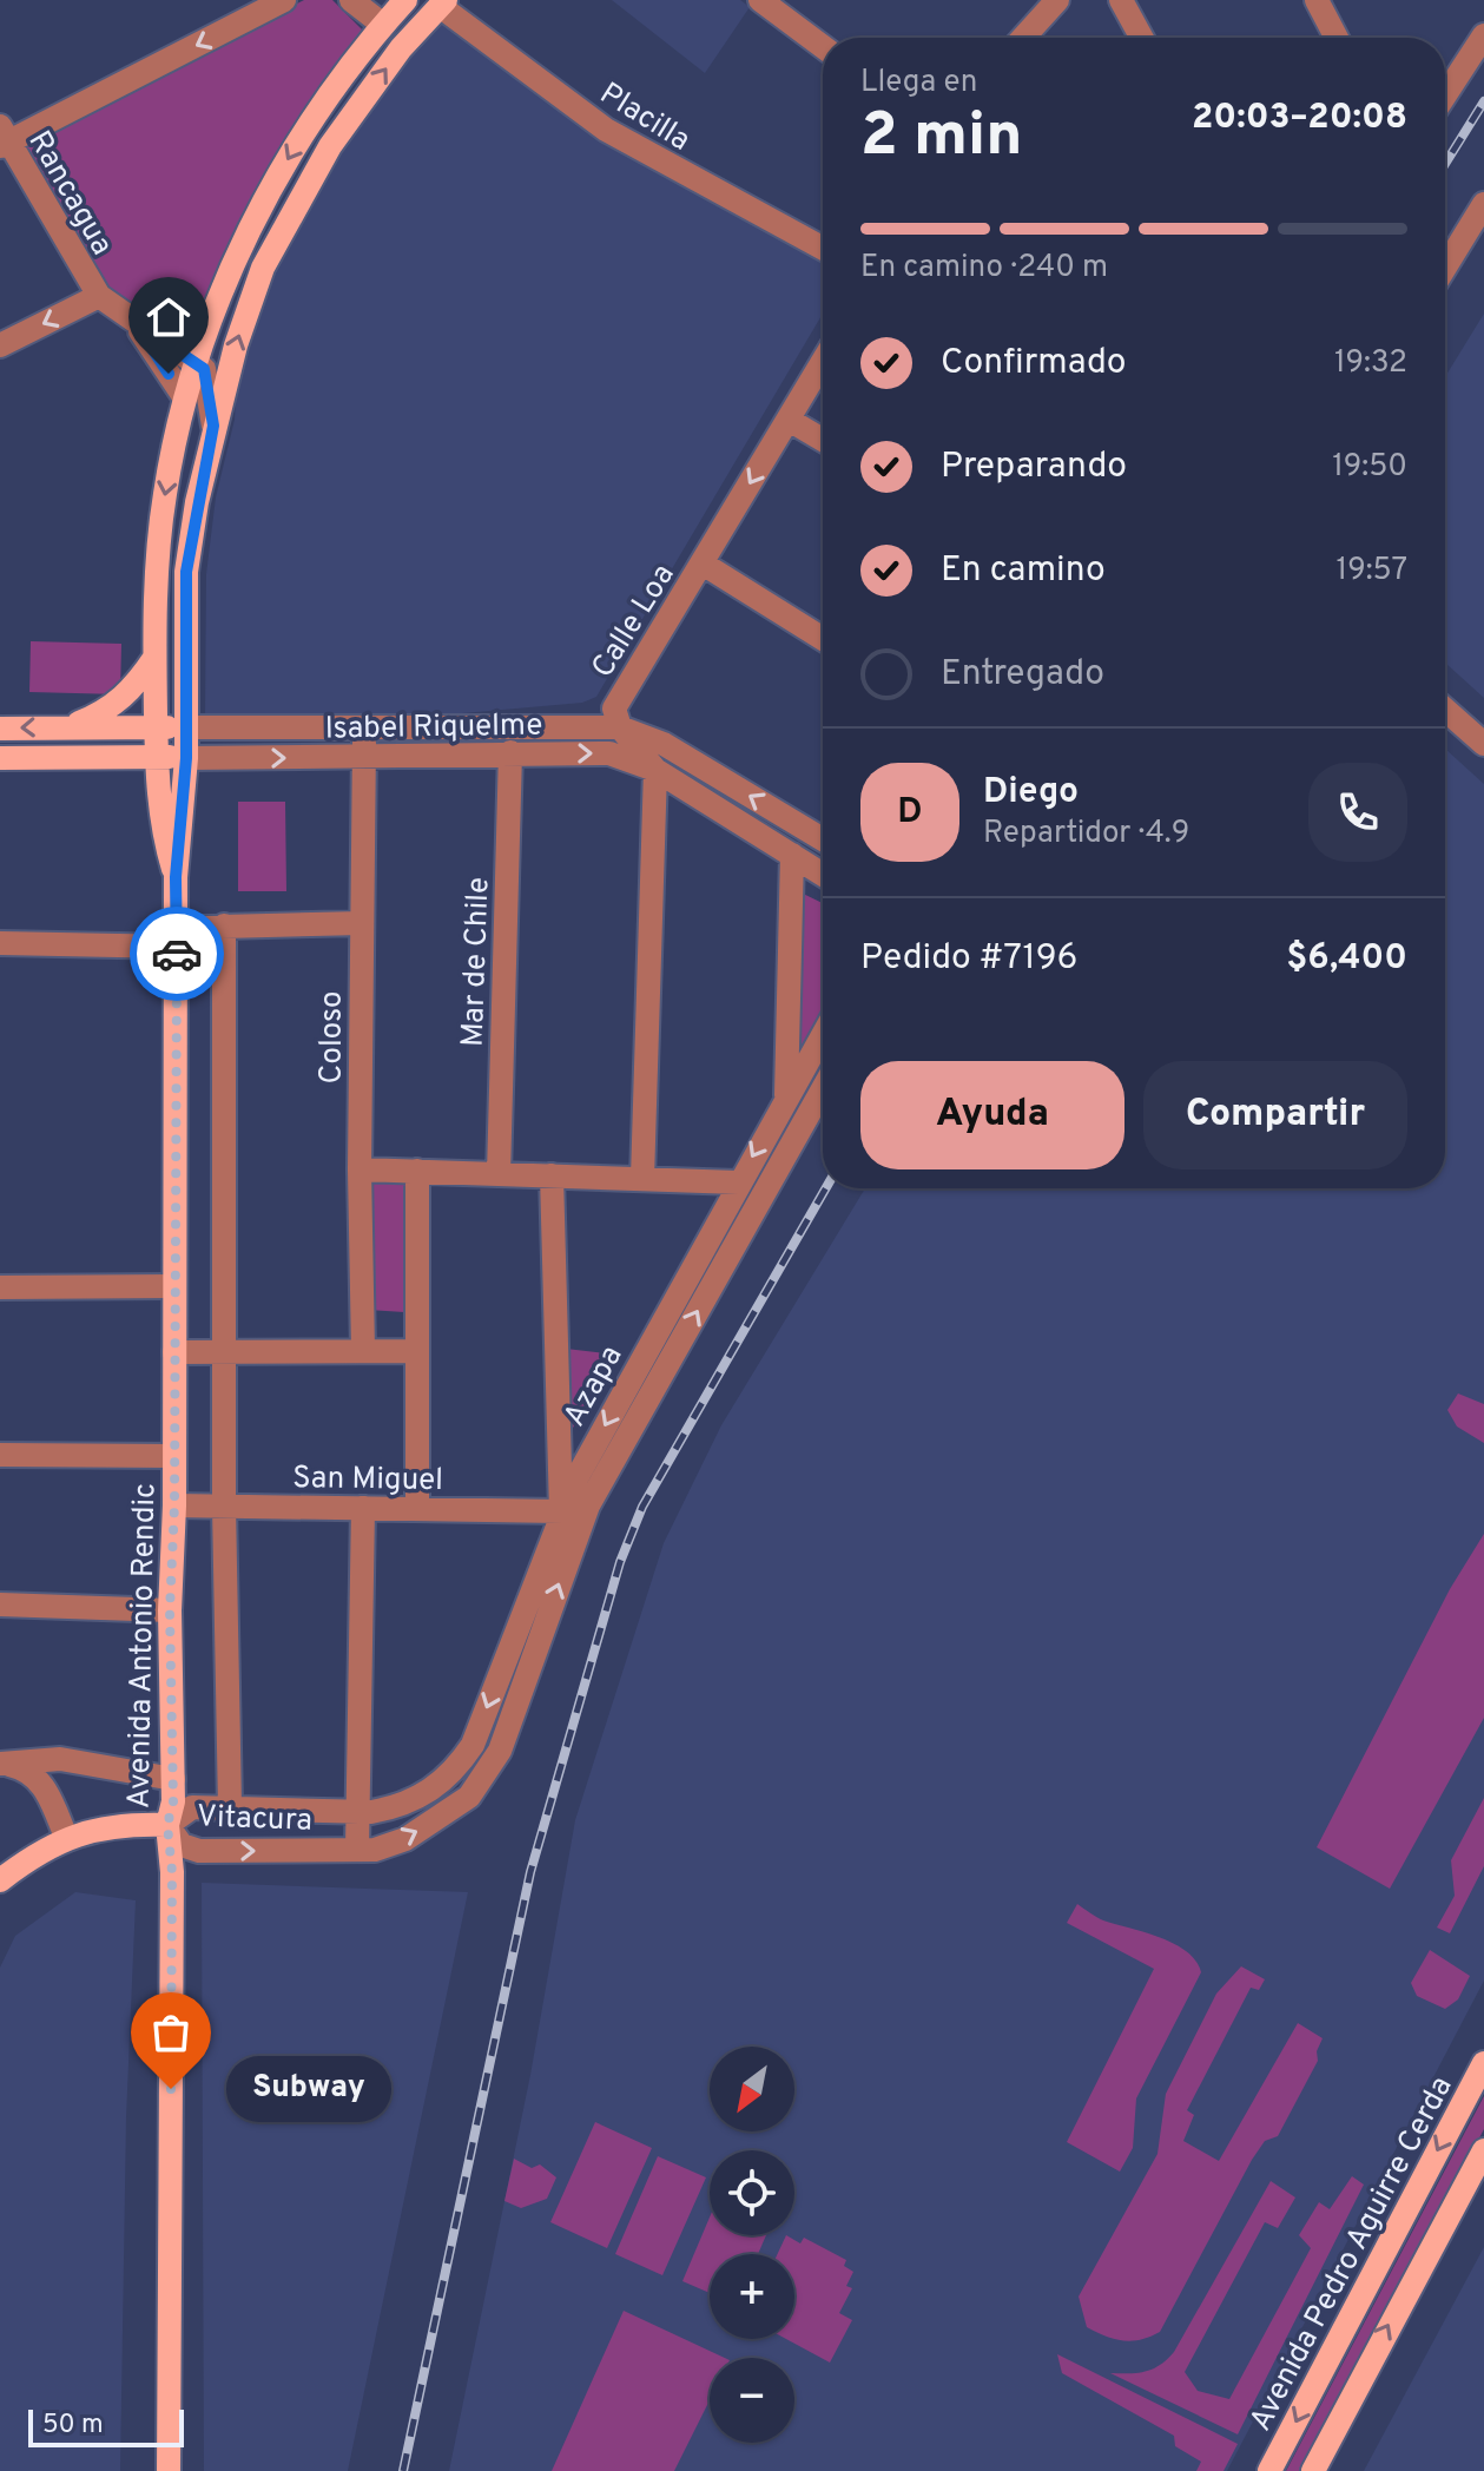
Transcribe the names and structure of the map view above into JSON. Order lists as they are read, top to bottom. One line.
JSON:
{"streets":{"main road":["Isabel Riquelme","Avenida Antonio Rendic","Avenida Pedro Aguirre Cerda"],"street":["Placilla","Rancagua","Calle Loa","Mar de Chile","Coloso","Azapa","San Miguel","Vitacura"]},"crossings":[["Placilla","Avenida Antonio Rendic"],["Rancagua","Avenida Antonio Rendic"],["Calle Loa","Isabel Riquelme"],["Isabel Riquelme","Mar de Chile"],["Isabel Riquelme","Coloso"],["Isabel Riquelme","Avenida Antonio Rendic"],["Azapa","San Miguel"],["Azapa","Vitacura"],["San Miguel","Avenida Antonio Rendic"],["Avenida Antonio Rendic","Vitacura"]],"places":["Subway"],"scale_bar":"50 m","north":"bottom left","page":{"heading":["2 min","Llega en","20:03–20:08"],"panel":["Diego","Repartidor · 4.9","Pedido #7196","$6,400"],"bar":"En camino · 240 m","list":[["Confirmado","19:32"],["Preparando","19:50"],["En camino","19:57"],"Entregado"],"round":"D","buttons":["Ayuda","Compartir"],"map_buttons":["+","−"],"bubble":"Subway","scale":"50 m"}}
